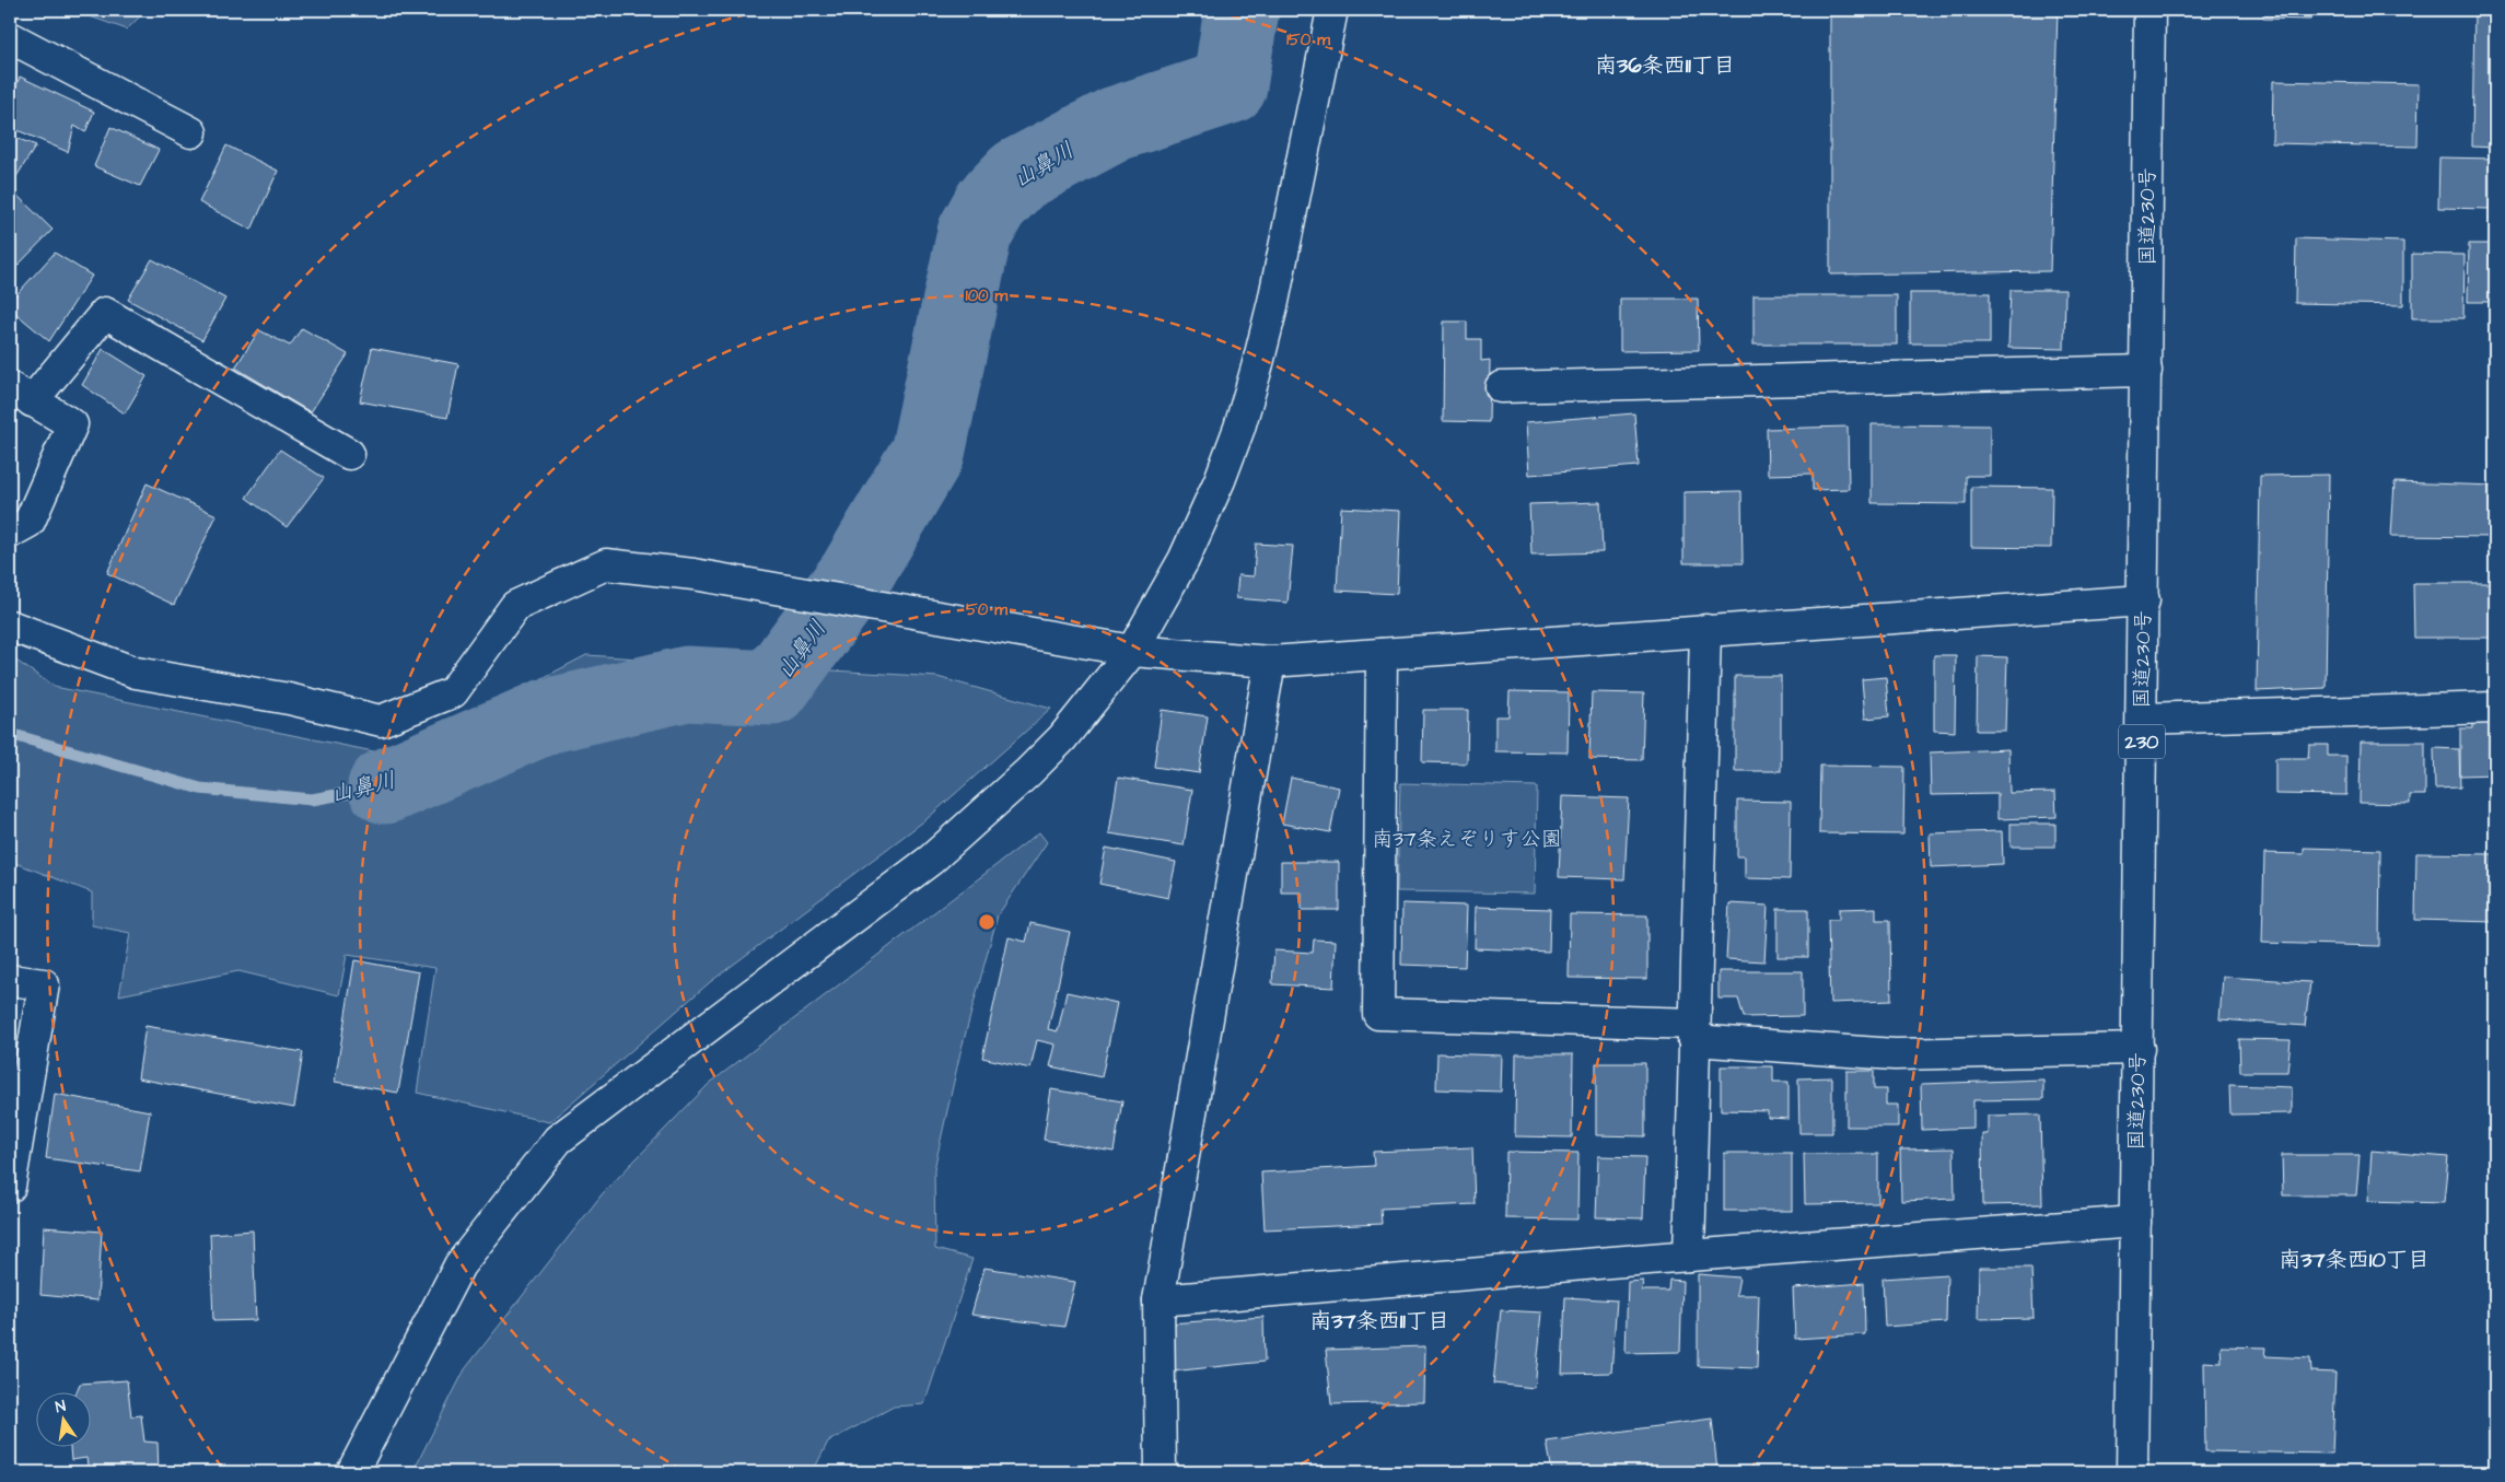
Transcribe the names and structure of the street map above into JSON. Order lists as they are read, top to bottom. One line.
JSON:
{"streets":{"main road":["国道230号","230"]},"districts":["南36条西11丁目","南37条西10丁目","南37条西11丁目"],"water":["山鼻川"],"parks":["南37条えぞりす公園"],"north":"top","rings":["150 m","100 m","50 m"]}
